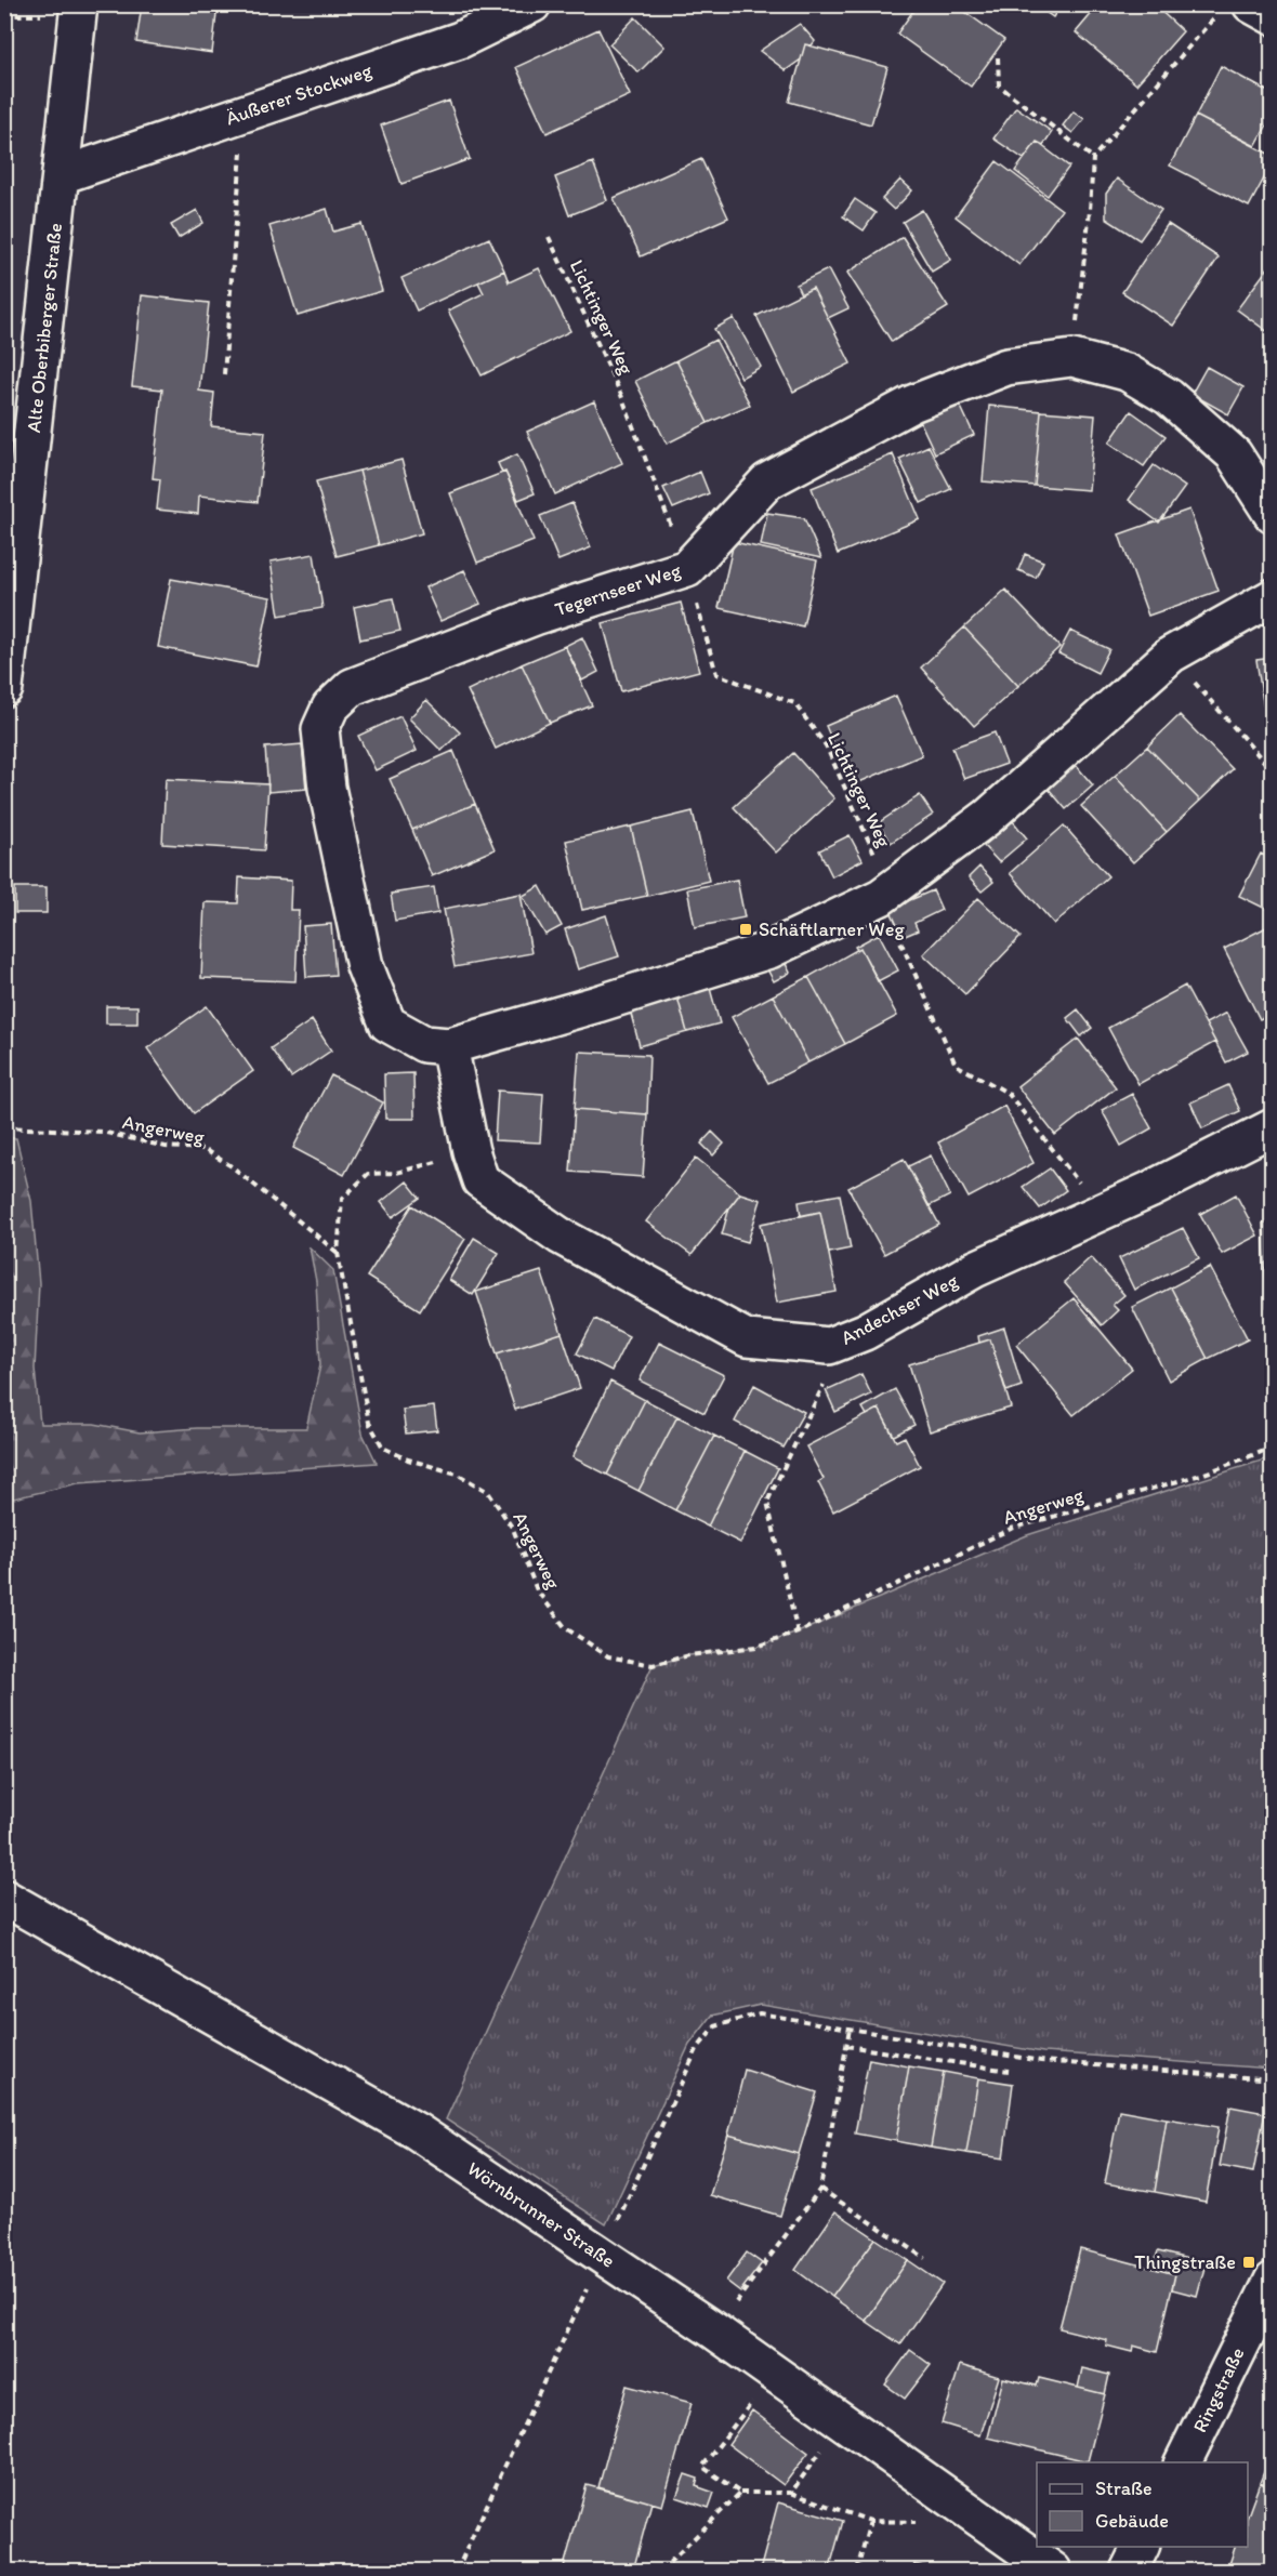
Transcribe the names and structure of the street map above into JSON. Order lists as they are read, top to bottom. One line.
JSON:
{"streets":{"street":["Äußerer Stockweg","Alte Oberbiberger Straße","Tegernseer Weg","Andechser Weg","Wörnbrunner Straße","Ringstraße"],"path":["Lichtinger Weg","Angerweg"]},"crossings":[["Äußerer Stockweg","Alte Oberbiberger Straße"],["Lichtinger Weg","Tegernseer Weg"],["Lichtinger Weg","Andechser Weg"],["Tegernseer Weg","Andechser Weg"]],"places":{"transit":["Schäftlarner Weg","Thingstraße"]},"legend":["Straße","Gebäude"]}
